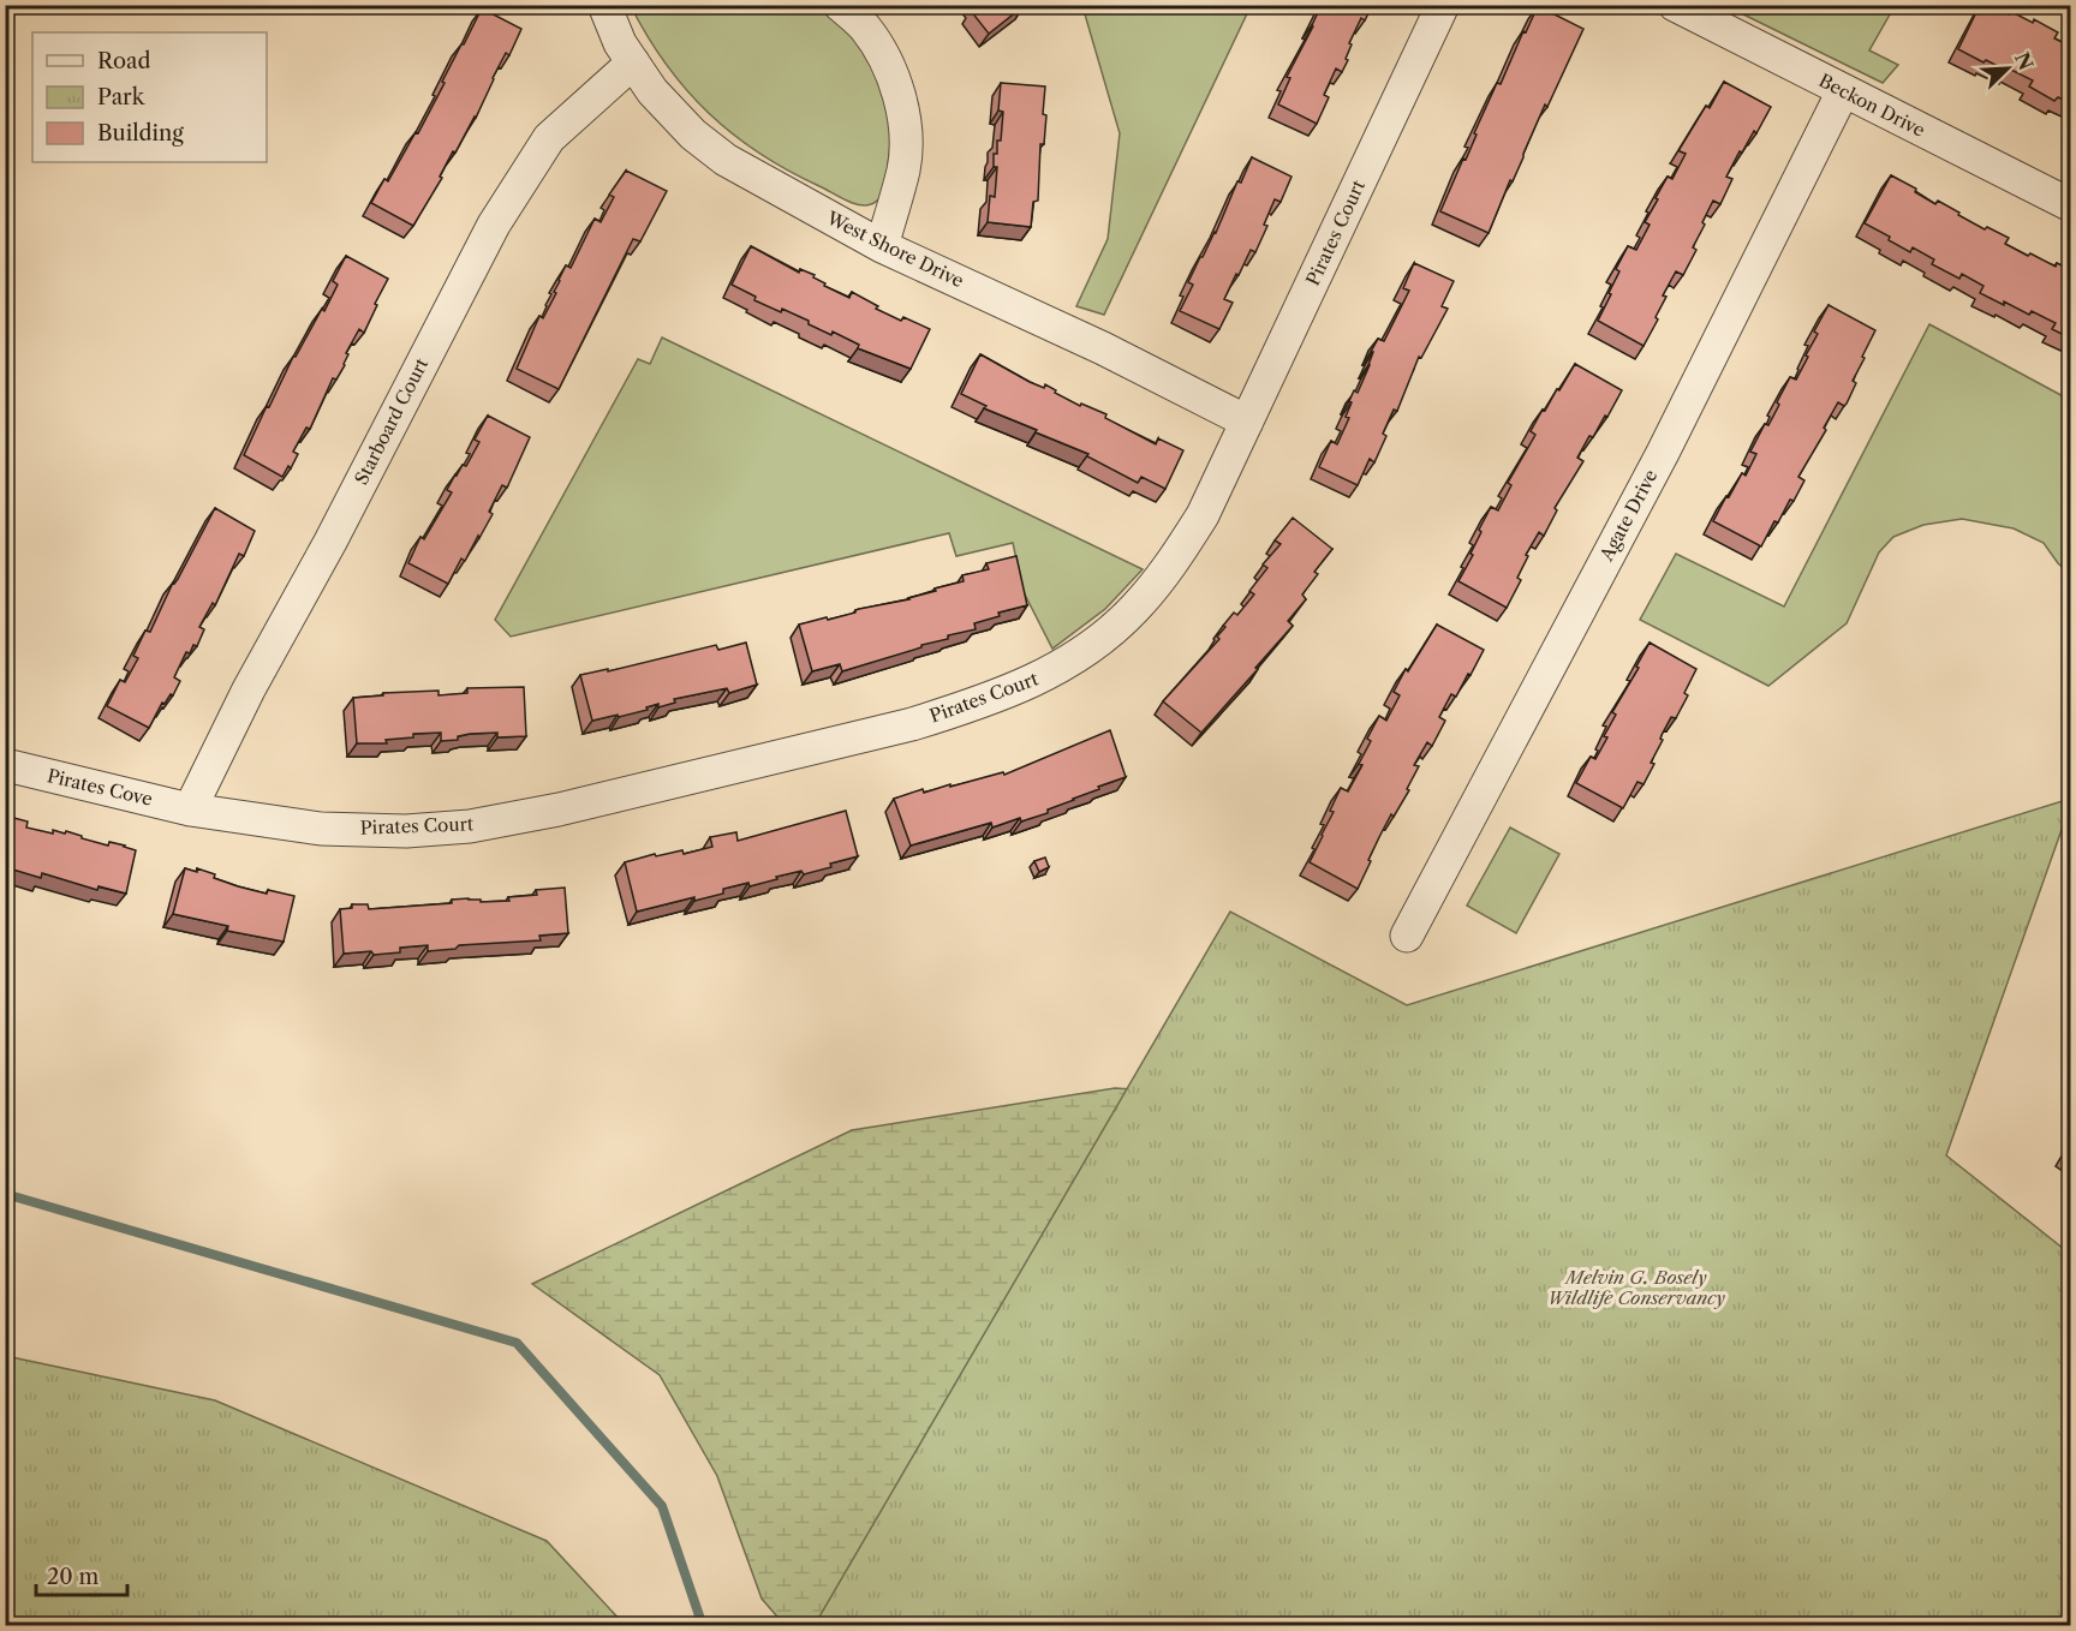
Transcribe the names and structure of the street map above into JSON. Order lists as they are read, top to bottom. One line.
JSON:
{"streets":{"street":["Beckon Drive","Pirates Court","West Shore Drive","Starboard Court","Agate Drive","Pirates Cove"]},"crossings":[["Beckon Drive","Agate Drive"],["Pirates Court","West Shore Drive"],["Pirates Court","Starboard Court"],["Pirates Court","Pirates Cove"],["West Shore Drive","Starboard Court"],["Starboard Court","Pirates Cove"]],"parks":["Melvin G. Bosely Wildlife Conservancy"],"legend":["Road","Park","Building"],"scale_bar":"20 m","north":"top right"}
